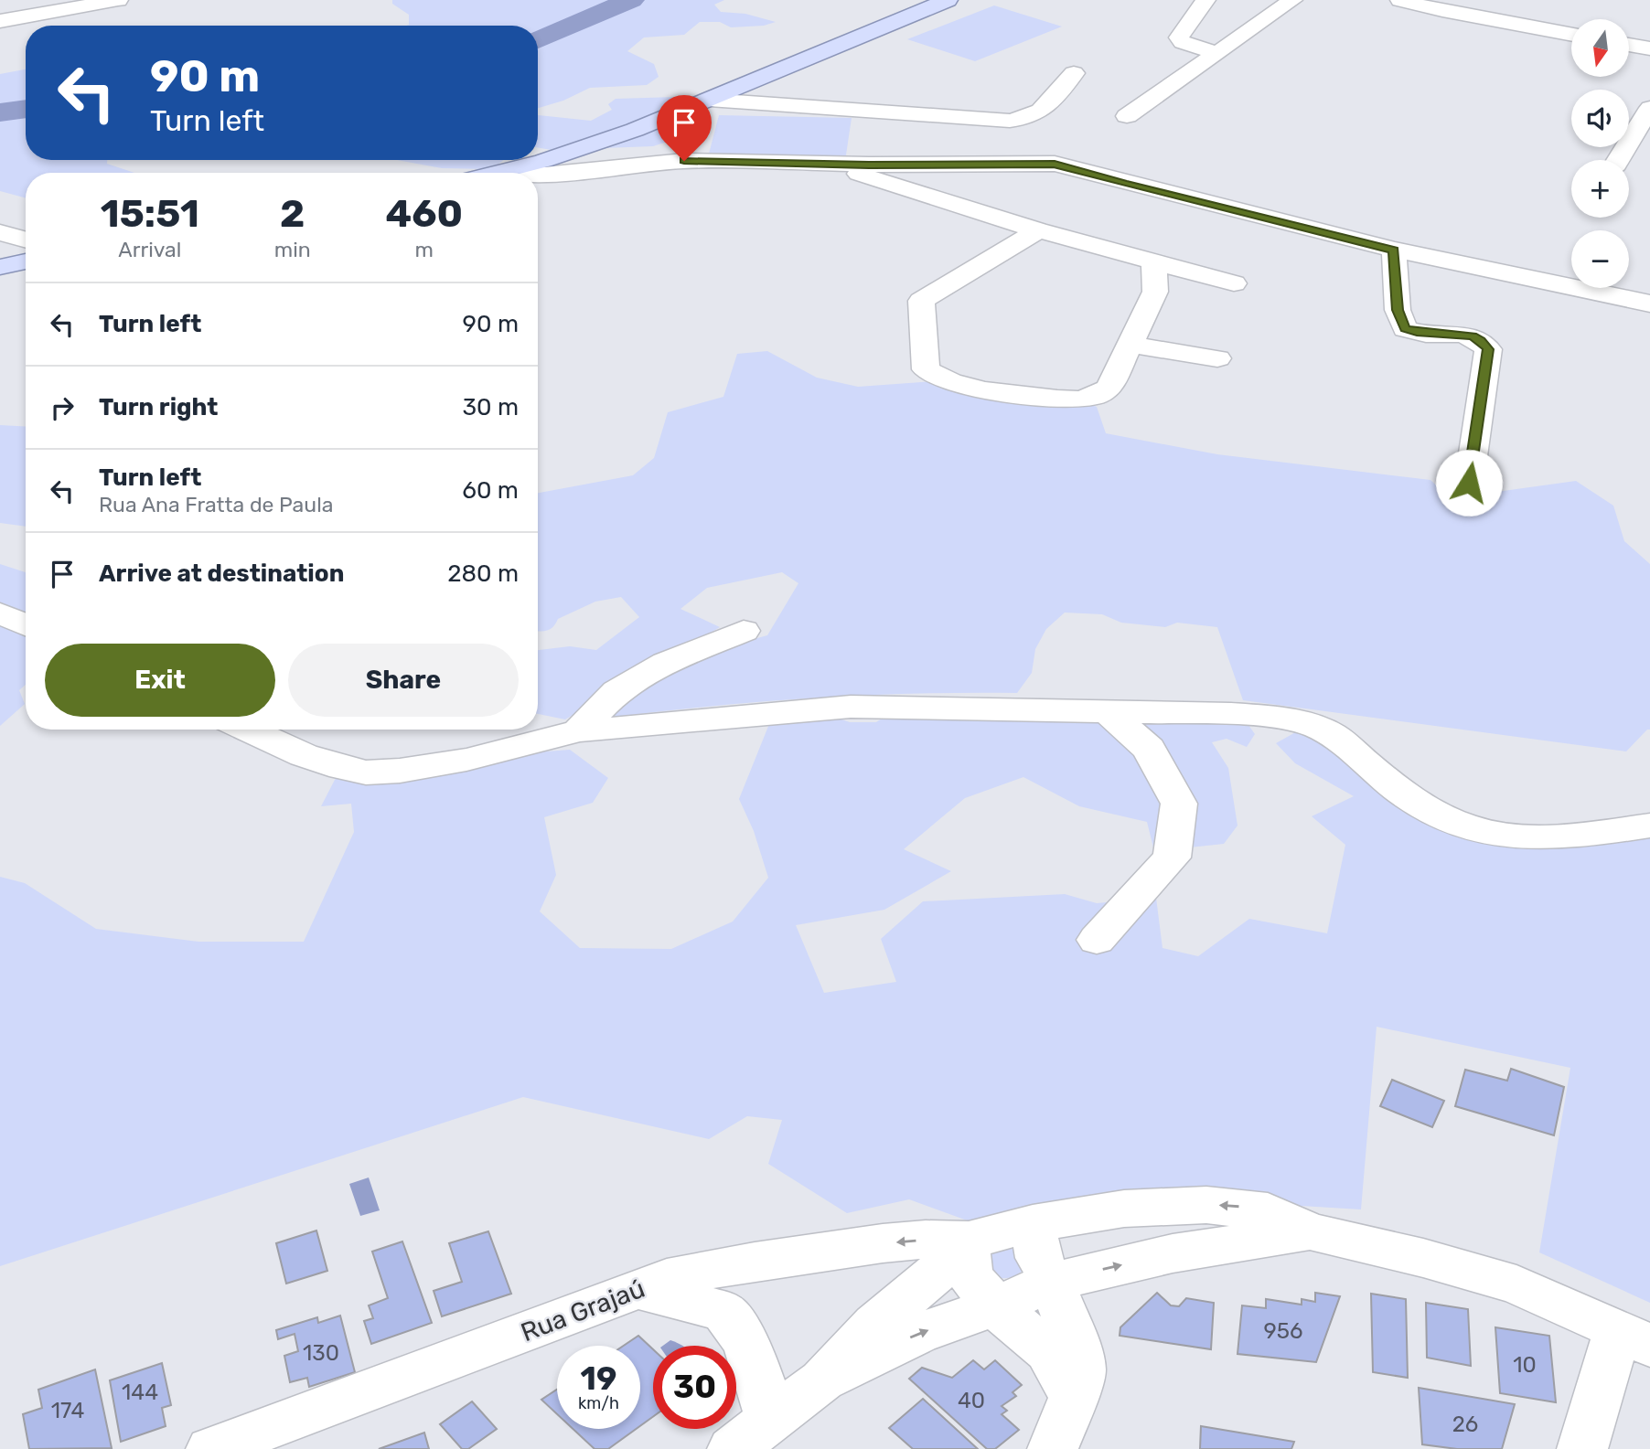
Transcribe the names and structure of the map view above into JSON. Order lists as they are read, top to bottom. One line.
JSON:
{"streets":{"street":["Rua Grajaú"]},"house_numbers":["956","130","10","144","40","174","26"],"north":"bottom","page":{"map_buttons":["+","−"],"turn":["90 m","Turn left"],"eta":["15:51","Arrival","2","min","460","m"],"list":[{"name":"Turn left","value":"90 m"},{"name":"Turn right","value":"30 m"},{"name":"Turn left","note":"Rua Ana Fratta de Paula","value":"60 m"},{"name":"Arrive at destination","value":"280 m"}],"buttons":["Exit","Share"],"speed":"19 km/h","limit":"30"}}
